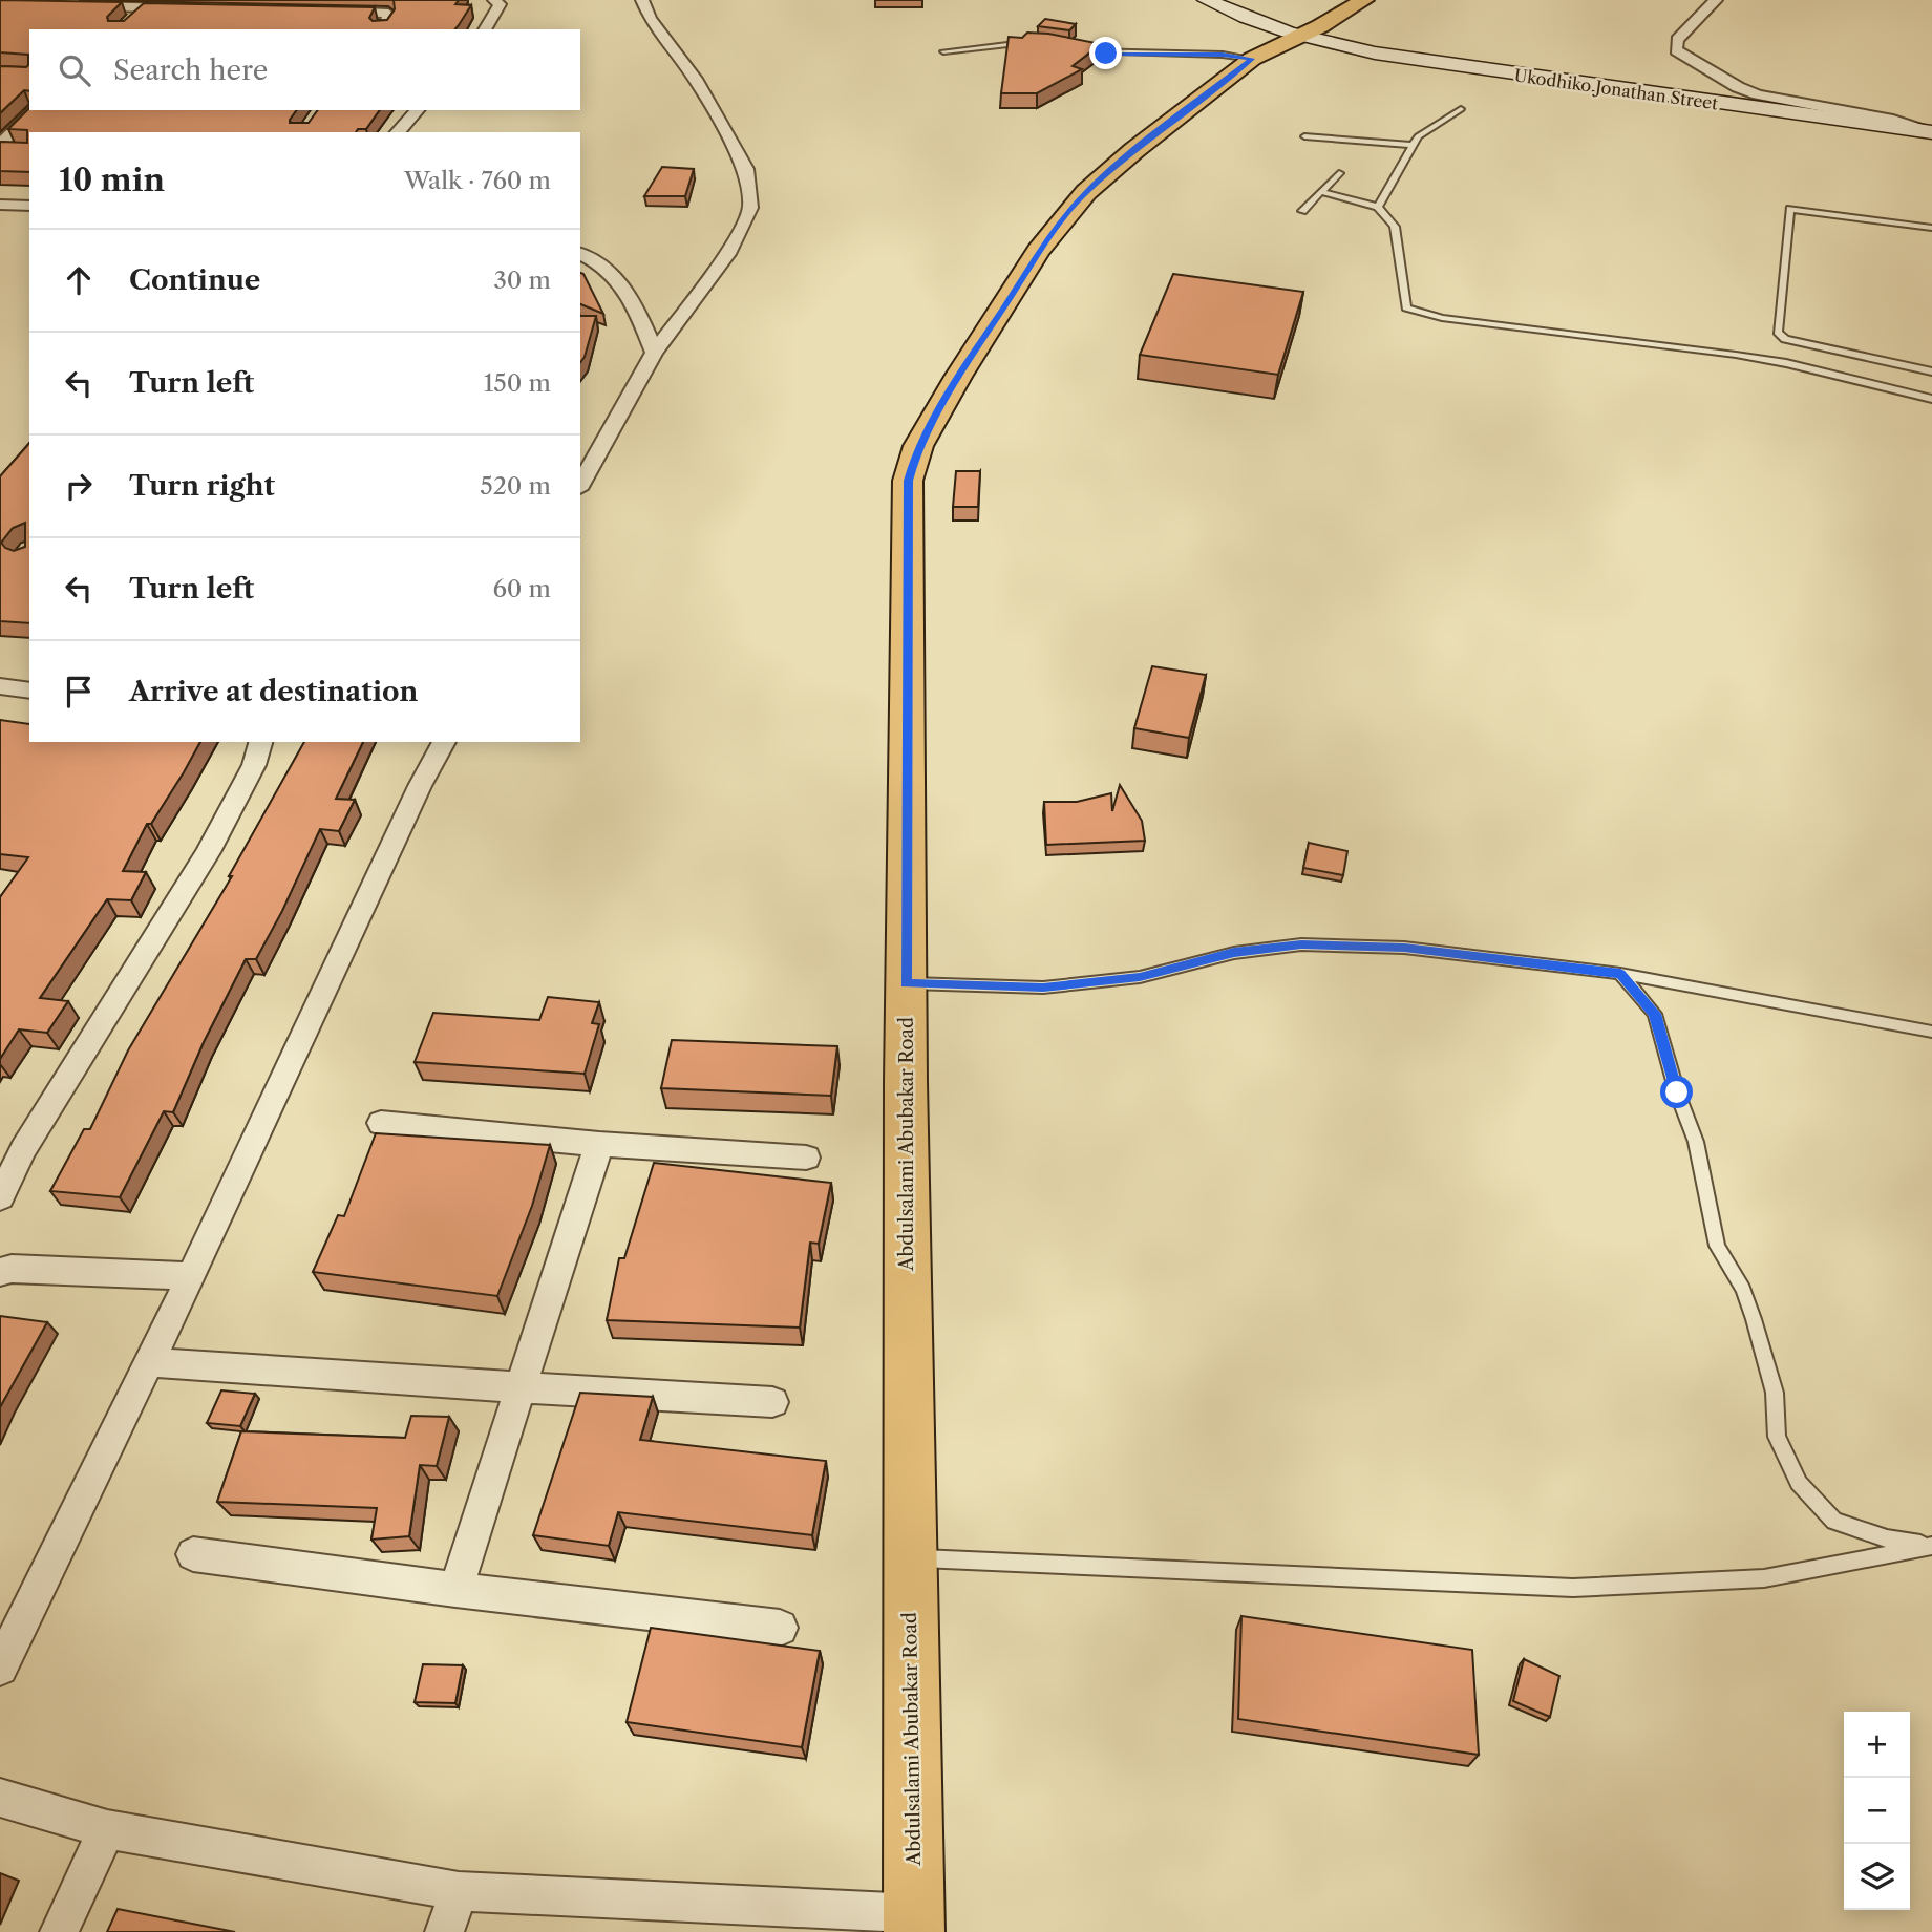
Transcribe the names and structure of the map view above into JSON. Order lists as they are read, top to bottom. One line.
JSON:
{"streets":{"main road":["Abdulsalami Abubakar Road"],"street":["Ukodhiko Jonathan Street"]},"crossings":[["Ukodhiko Jonathan Street","Abdulsalami Abubakar Road"]],"page":{"search":"Search here","heading":["10 min","Walk · 760 m"],"list":[["Continue","30 m"],["Turn left","150 m"],["Turn right","520 m"],["Turn left","60 m"],"Arrive at destination"],"map_buttons":["+","−"]}}
